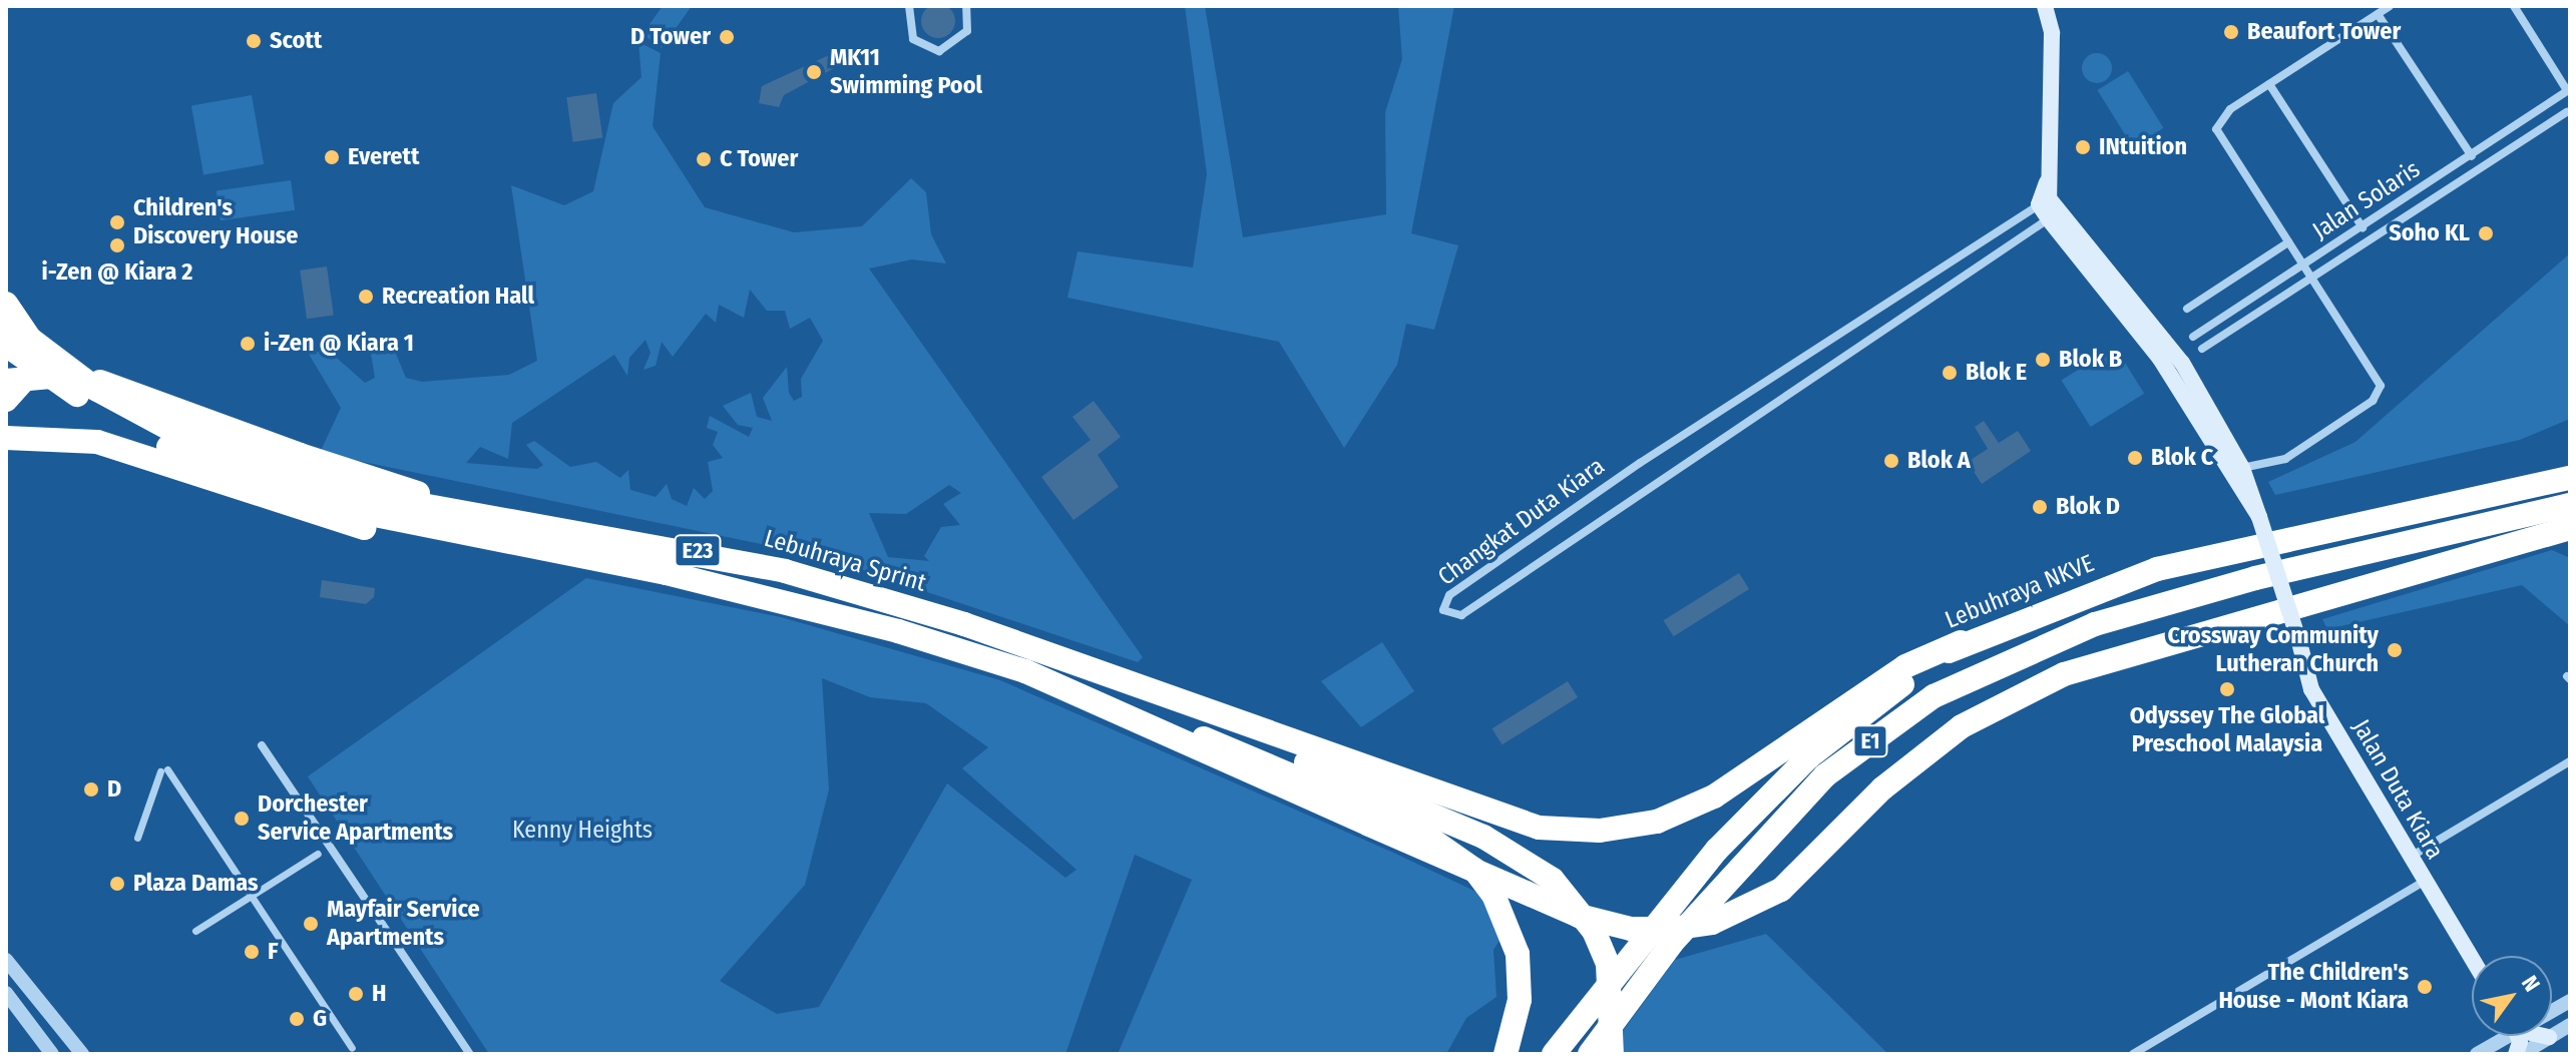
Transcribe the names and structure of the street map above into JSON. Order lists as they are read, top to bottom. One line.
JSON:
{"streets":{"highway":["E23","Lebuhraya Sprint","Lebuhraya NKVE","E1"],"main road":["Jalan Duta Kiara"],"street":["Jalan Solaris","Changkat Duta Kiara"]},"crossings":[["Changkat Duta Kiara","Jalan Duta Kiara"]],"parks":["Kenny Heights"],"places":["Beaufort Tower","D Tower","Scott","MK11 Swimming Pool","INtuition","Everett","C Tower","Children's Discovery House","Soho KL","i-Zen @ Kiara 2","Recreation Hall","i-Zen @ Kiara 1","Blok B","Blok E","Blok C","Blok A","Blok D","Crossway Community Lutheran Church","Odyssey The Global Preschool Malaysia","D","Dorchester Service Apartments","Plaza Damas","Mayfair Service Apartments","F","The Children's House - Mont Kiara","H","G"],"north":"top right"}
